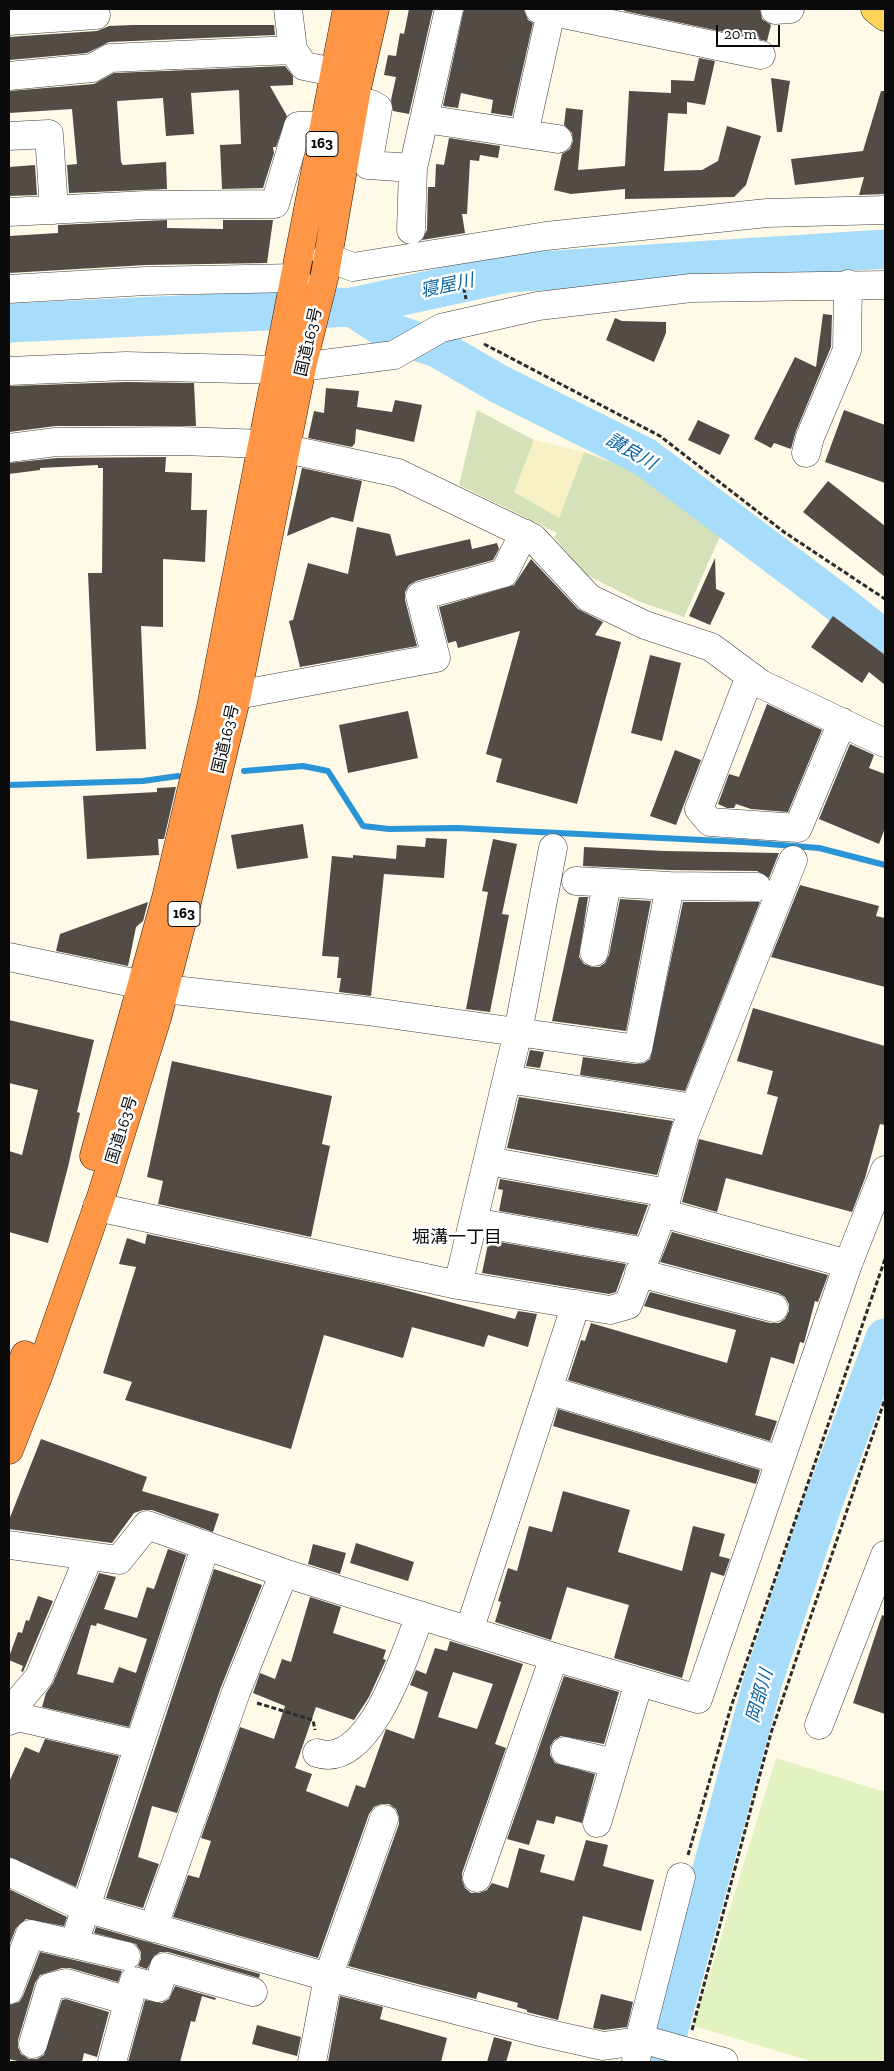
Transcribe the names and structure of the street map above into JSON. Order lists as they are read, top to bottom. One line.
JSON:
{"streets":{"highway":["163","国道163号"]},"districts":["堀溝一丁目"],"water":["寝屋川","讃良川","岡部川"],"scale_bar":"20 m"}
